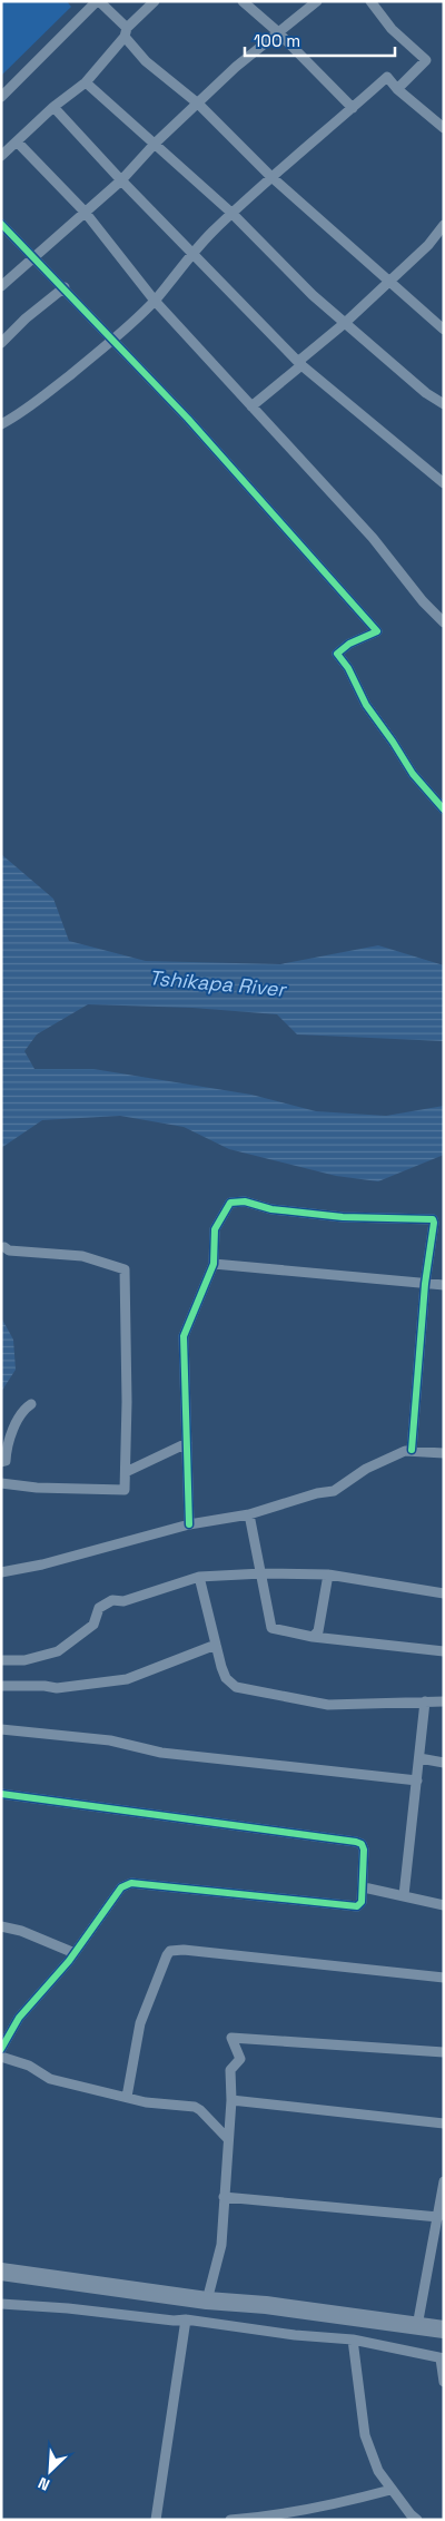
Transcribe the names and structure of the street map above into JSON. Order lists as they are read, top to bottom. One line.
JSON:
{"water":["Tshikapa River"],"scale_bar":"100 m","north":"bottom left"}
